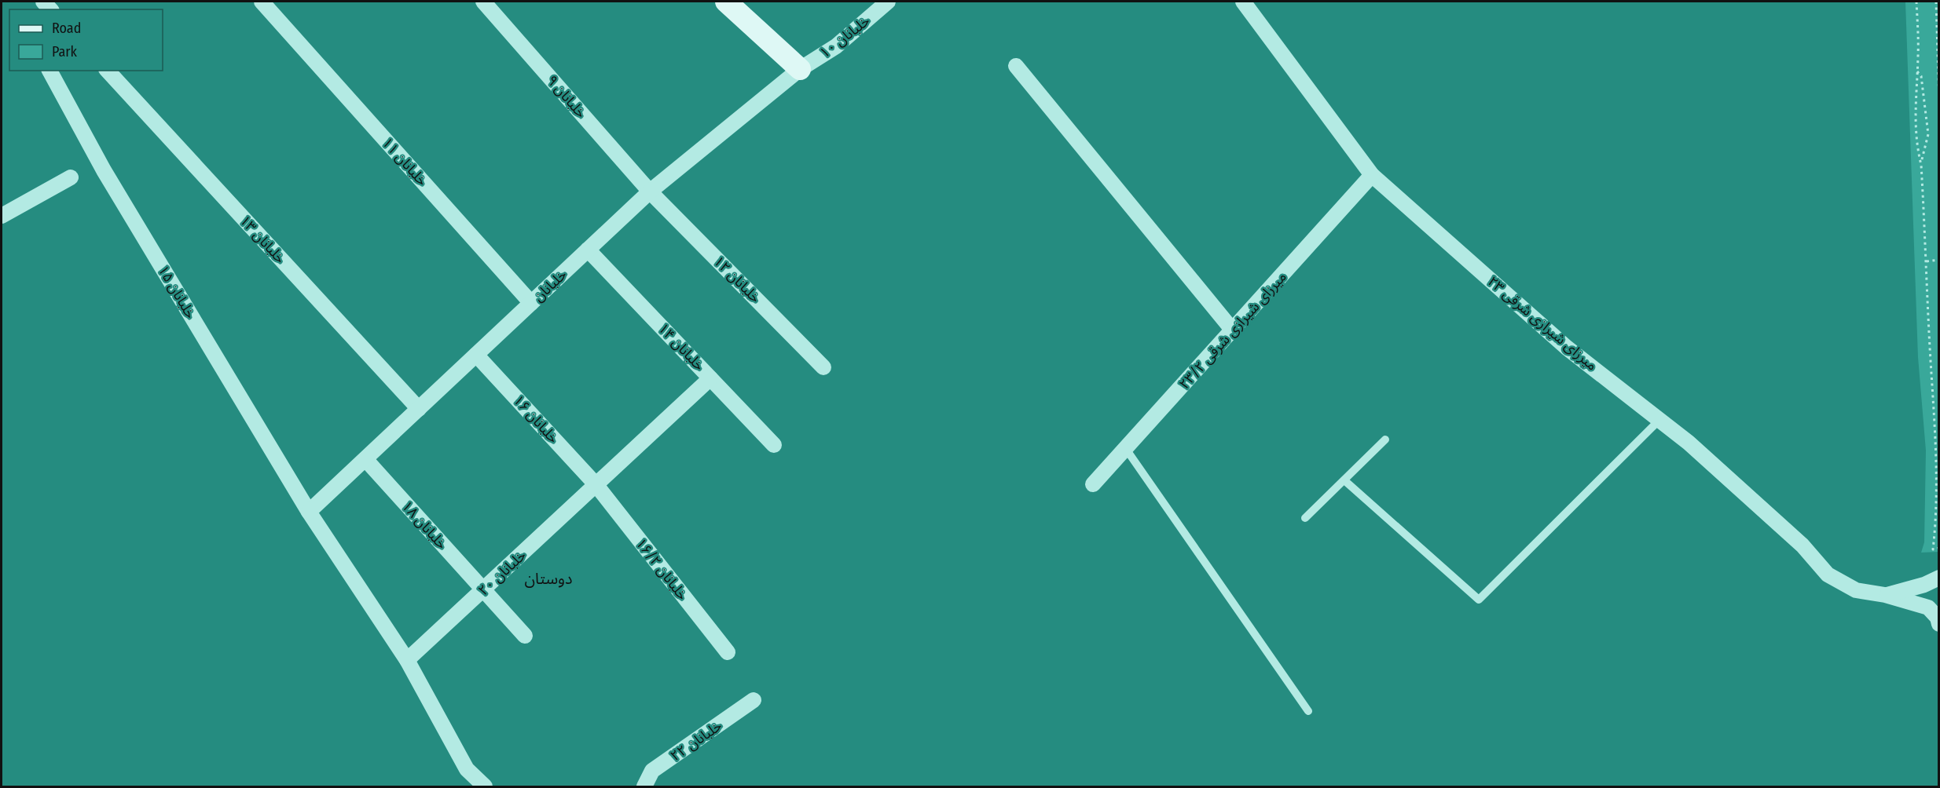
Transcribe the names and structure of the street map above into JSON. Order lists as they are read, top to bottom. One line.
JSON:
{"streets":{"street":["۱۰ خلبانان","۹ خلبانان","۱۱ خلبانان","۱۳ خلبانان","۱۲ خلبانان","خلبانان","۱۵ خلبانان","۲۳ میرزای شیرازی شرقی","۲۳/۲ میرزای شیرازی شرقی","۱۴ خلبانان","۱۶ خلبانان","۱۸ خلبانان","۱۶/۲ خلبانان","۲۰ خلبانان","۲۲ خلبانان"]},"crossings":[["۱۰ خلبانان","خلبانان"],["۹ خلبانان","۱۲ خلبانان"],["۹ خلبانان","خلبانان"],["۱۱ خلبانان","خلبانان"],["۱۳ خلبانان","خلبانان"],["۱۲ خلبانان","خلبانان"],["خلبانان","۱۵ خلبانان"],["خلبانان","۱۴ خلبانان"],["خلبانان","۱۶ خلبانان"],["خلبانان","۱۸ خلبانان"],["۱۵ خلبانان","۲۰ خلبانان"],["۲۳ میرزای شیرازی شرقی","۲۳/۲ میرزای شیرازی شرقی"],["۱۴ خلبانان","۲۰ خلبانان"],["۱۶ خلبانان","۱۶/۲ خلبانان"],["۱۶ خلبانان","۲۰ خلبانان"],["۱۸ خلبانان","۲۰ خلبانان"],["۱۶/۲ خلبانان","۲۰ خلبانان"]],"districts":["دوستان"],"legend":["Road","Park"]}
